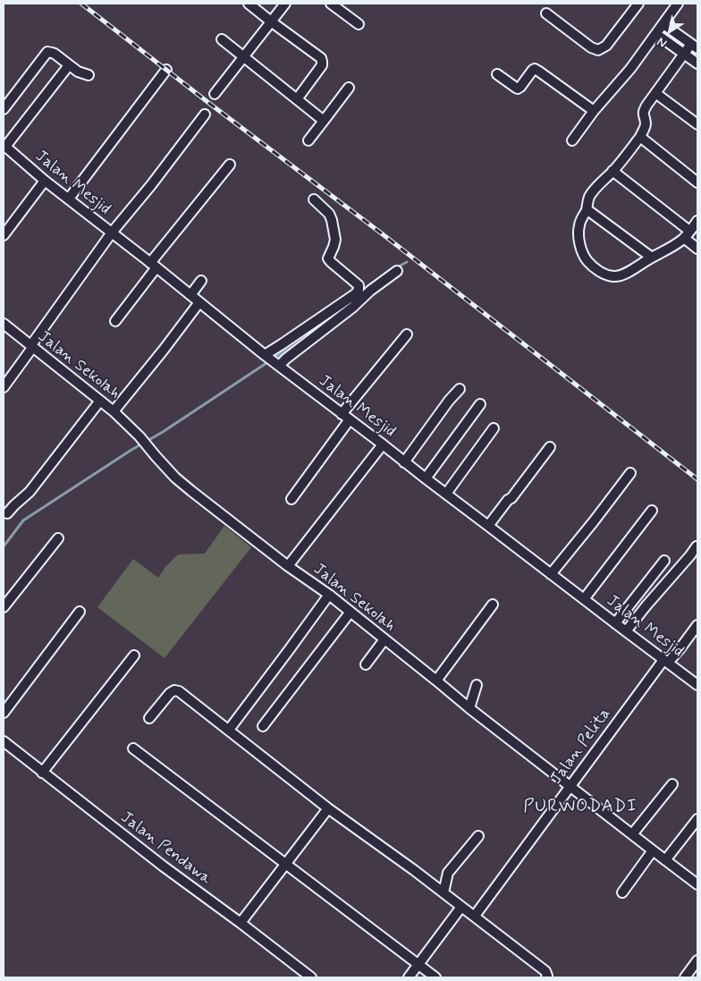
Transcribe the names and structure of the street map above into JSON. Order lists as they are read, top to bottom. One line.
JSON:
{"streets":{"street":["Jalan Mesjid","Jalan Sekolah","Jalan Pelita","Jalan Pendawa"]},"crossings":[["Jalan Mesjid","Jalan Pelita"],["Jalan Sekolah","Jalan Pelita"]],"districts":["PURWODADI"],"north":"bottom left"}
